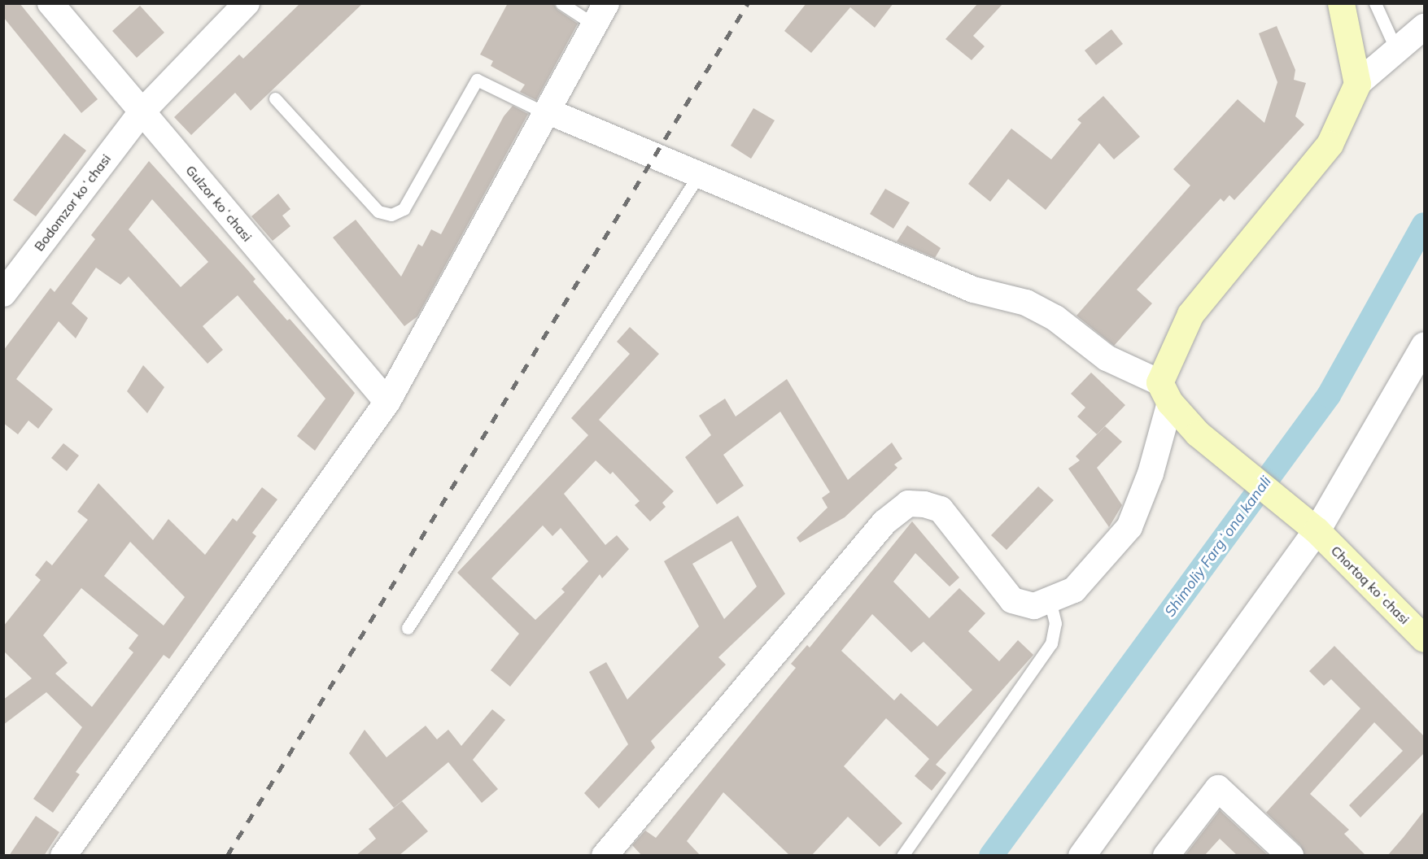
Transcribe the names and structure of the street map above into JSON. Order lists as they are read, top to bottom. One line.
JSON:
{"streets":{"main road":["Chortoq koʻchasi"],"street":["Bodomzor koʻchasi","Gulzor koʻchasi"]},"crossings":[["Bodomzor koʻchasi","Gulzor koʻchasi"]],"water":["Shimoliy Fargʻona kanali"]}
